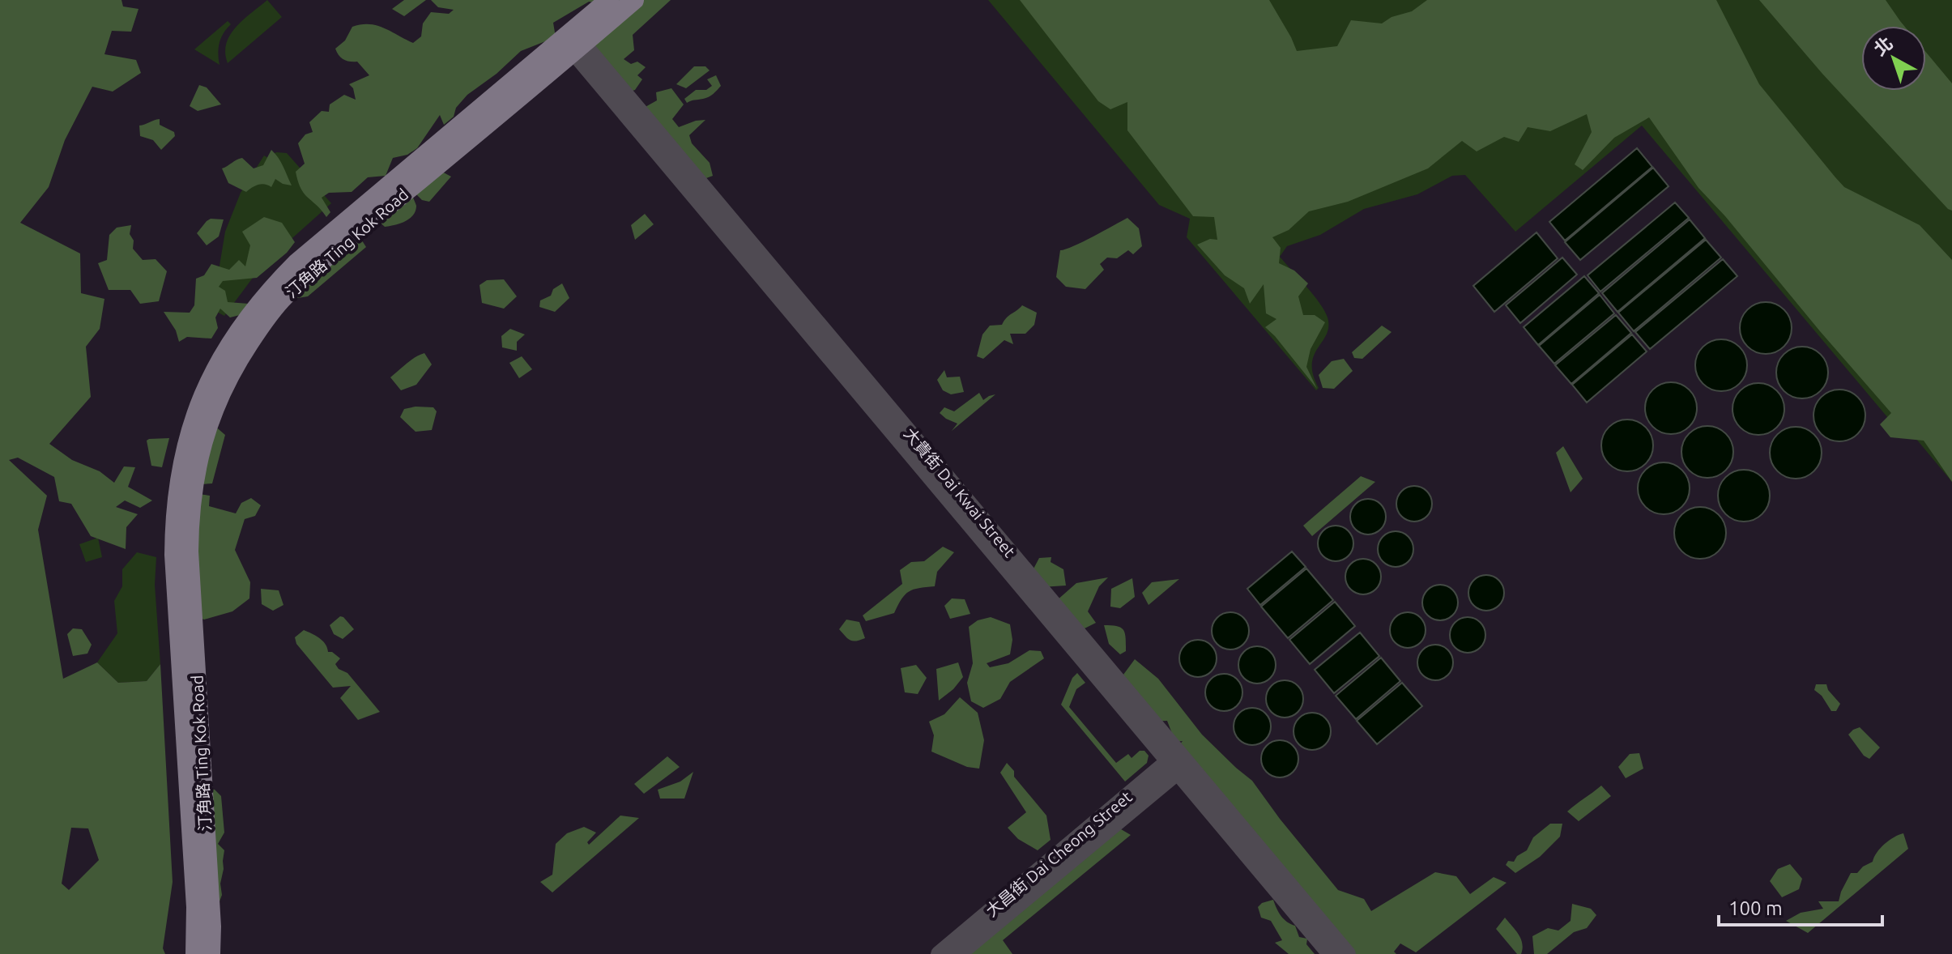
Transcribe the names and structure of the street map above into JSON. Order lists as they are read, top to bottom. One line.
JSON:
{"streets":{"main road":["汀角路 Ting Kok Road"],"street":["大貴街 Dai Kwai Street","大昌街 Dai Cheong Street"]},"crossings":[["汀角路 Ting Kok Road","大貴街 Dai Kwai Street"],["大貴街 Dai Kwai Street","大昌街 Dai Cheong Street"]],"scale_bar":"100 m","north":"top left"}
